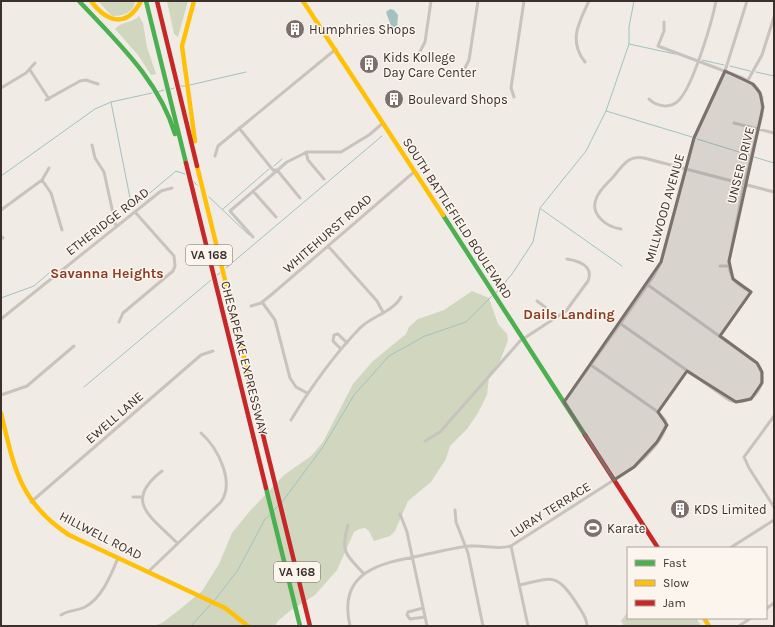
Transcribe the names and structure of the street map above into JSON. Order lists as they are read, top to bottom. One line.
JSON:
{"streets":{"main road":["SOUTH BATTLEFIELD BOULEVARD","VA 168","CHESAPEAKE EXPRESSWAY","HILLWELL ROAD"],"street":["UNSER DRIVE","MILLWOOD AVENUE","ETHERIDGE ROAD","WHITEHURST ROAD","EWELL LANE","LURAY TERRACE"]},"crossings":[["MILLWOOD AVENUE","SOUTH BATTLEFIELD BOULEVARD"],["SOUTH BATTLEFIELD BOULEVARD","WHITEHURST ROAD"],["SOUTH BATTLEFIELD BOULEVARD","LURAY TERRACE"],["EWELL LANE","HILLWELL ROAD"]],"districts":["Savanna Heights","Dails Landing"],"places":{"building":["Humphries Shops","Kids Kollege Day Care Center","Boulevard Shops","KDS Limited"],"sports":["Karate"]},"legend":["Fast","Slow","Jam"]}
